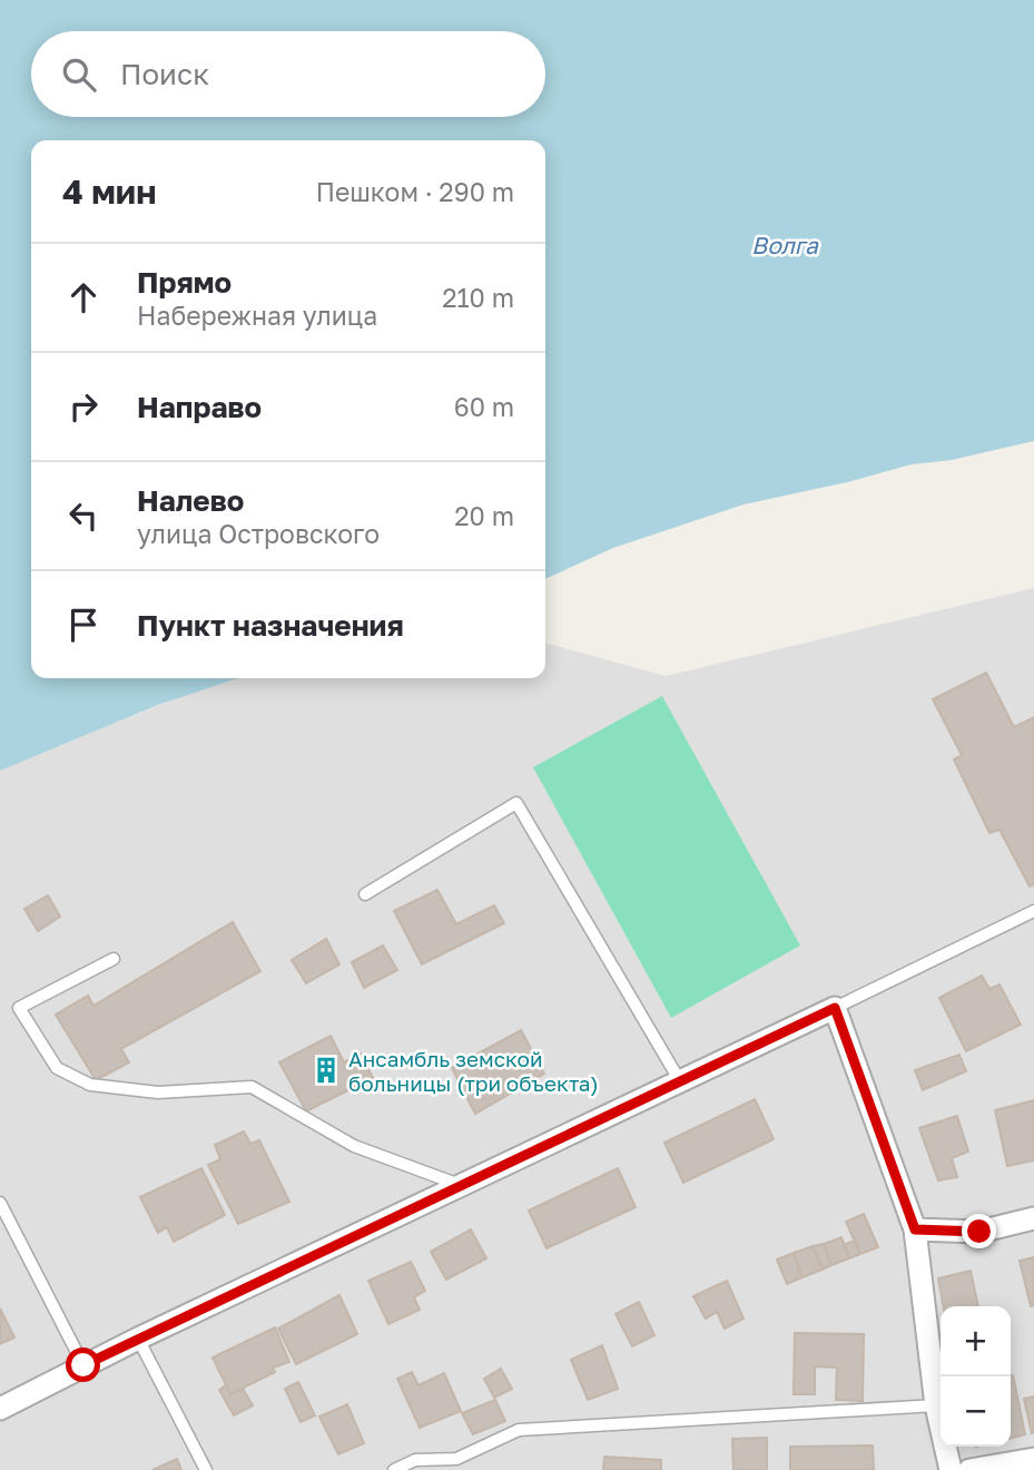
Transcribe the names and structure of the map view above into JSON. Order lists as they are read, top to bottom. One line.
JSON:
{"water":["Волга"],"places":{"building":["Ансамбль земской больницы (три объекта)"]},"page":{"search":"Поиск","heading":["4 мин","Пешком · 290 m"],"list":[["Прямо","Набережная улица","210 m"],["Направо","60 m"],["Налево","улица Островского","20 m"],"Пункт назначения"],"map_buttons":["+","−"]}}
